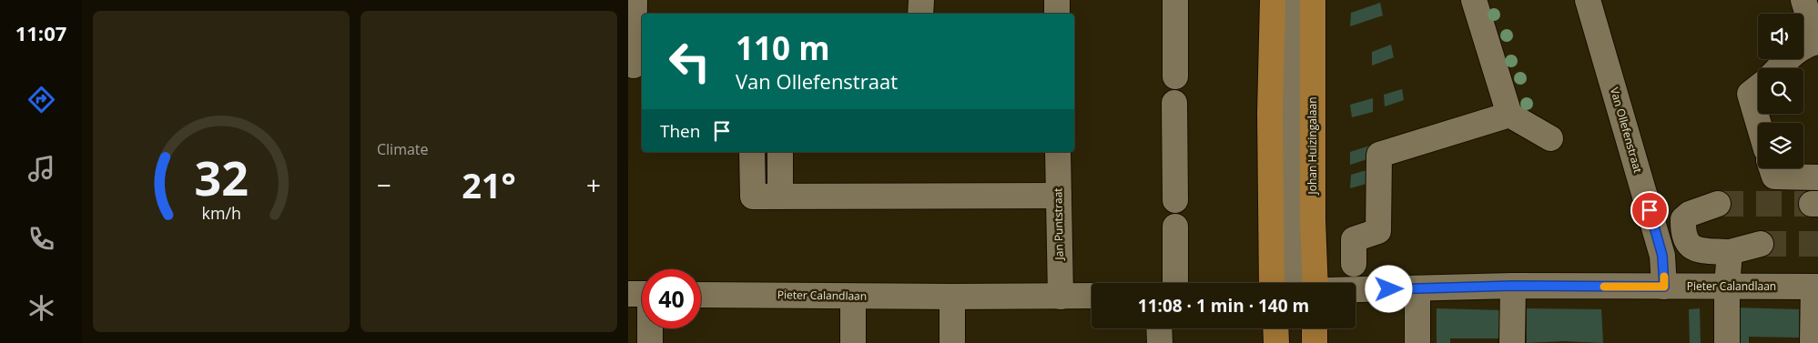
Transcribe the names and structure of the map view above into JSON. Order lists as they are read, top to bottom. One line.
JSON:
{"streets":{"main road":["Johan Huizingalaan"],"street":["Van Ollefenstraat","Jan Puntstraat","Pieter Calandlaan"]},"crossings":[["Van Ollefenstraat","Pieter Calandlaan"],["Jan Puntstraat","Pieter Calandlaan"]],"page":{"tabs":"11:07","tile":"Climate","turn":["110 m","Van Ollefenstraat"],"then":"Then","heat":["−","21°","+"],"limit":"40","trip":"11:08 · 1 min · 140 m","gauge":["32","km/h"]}}
